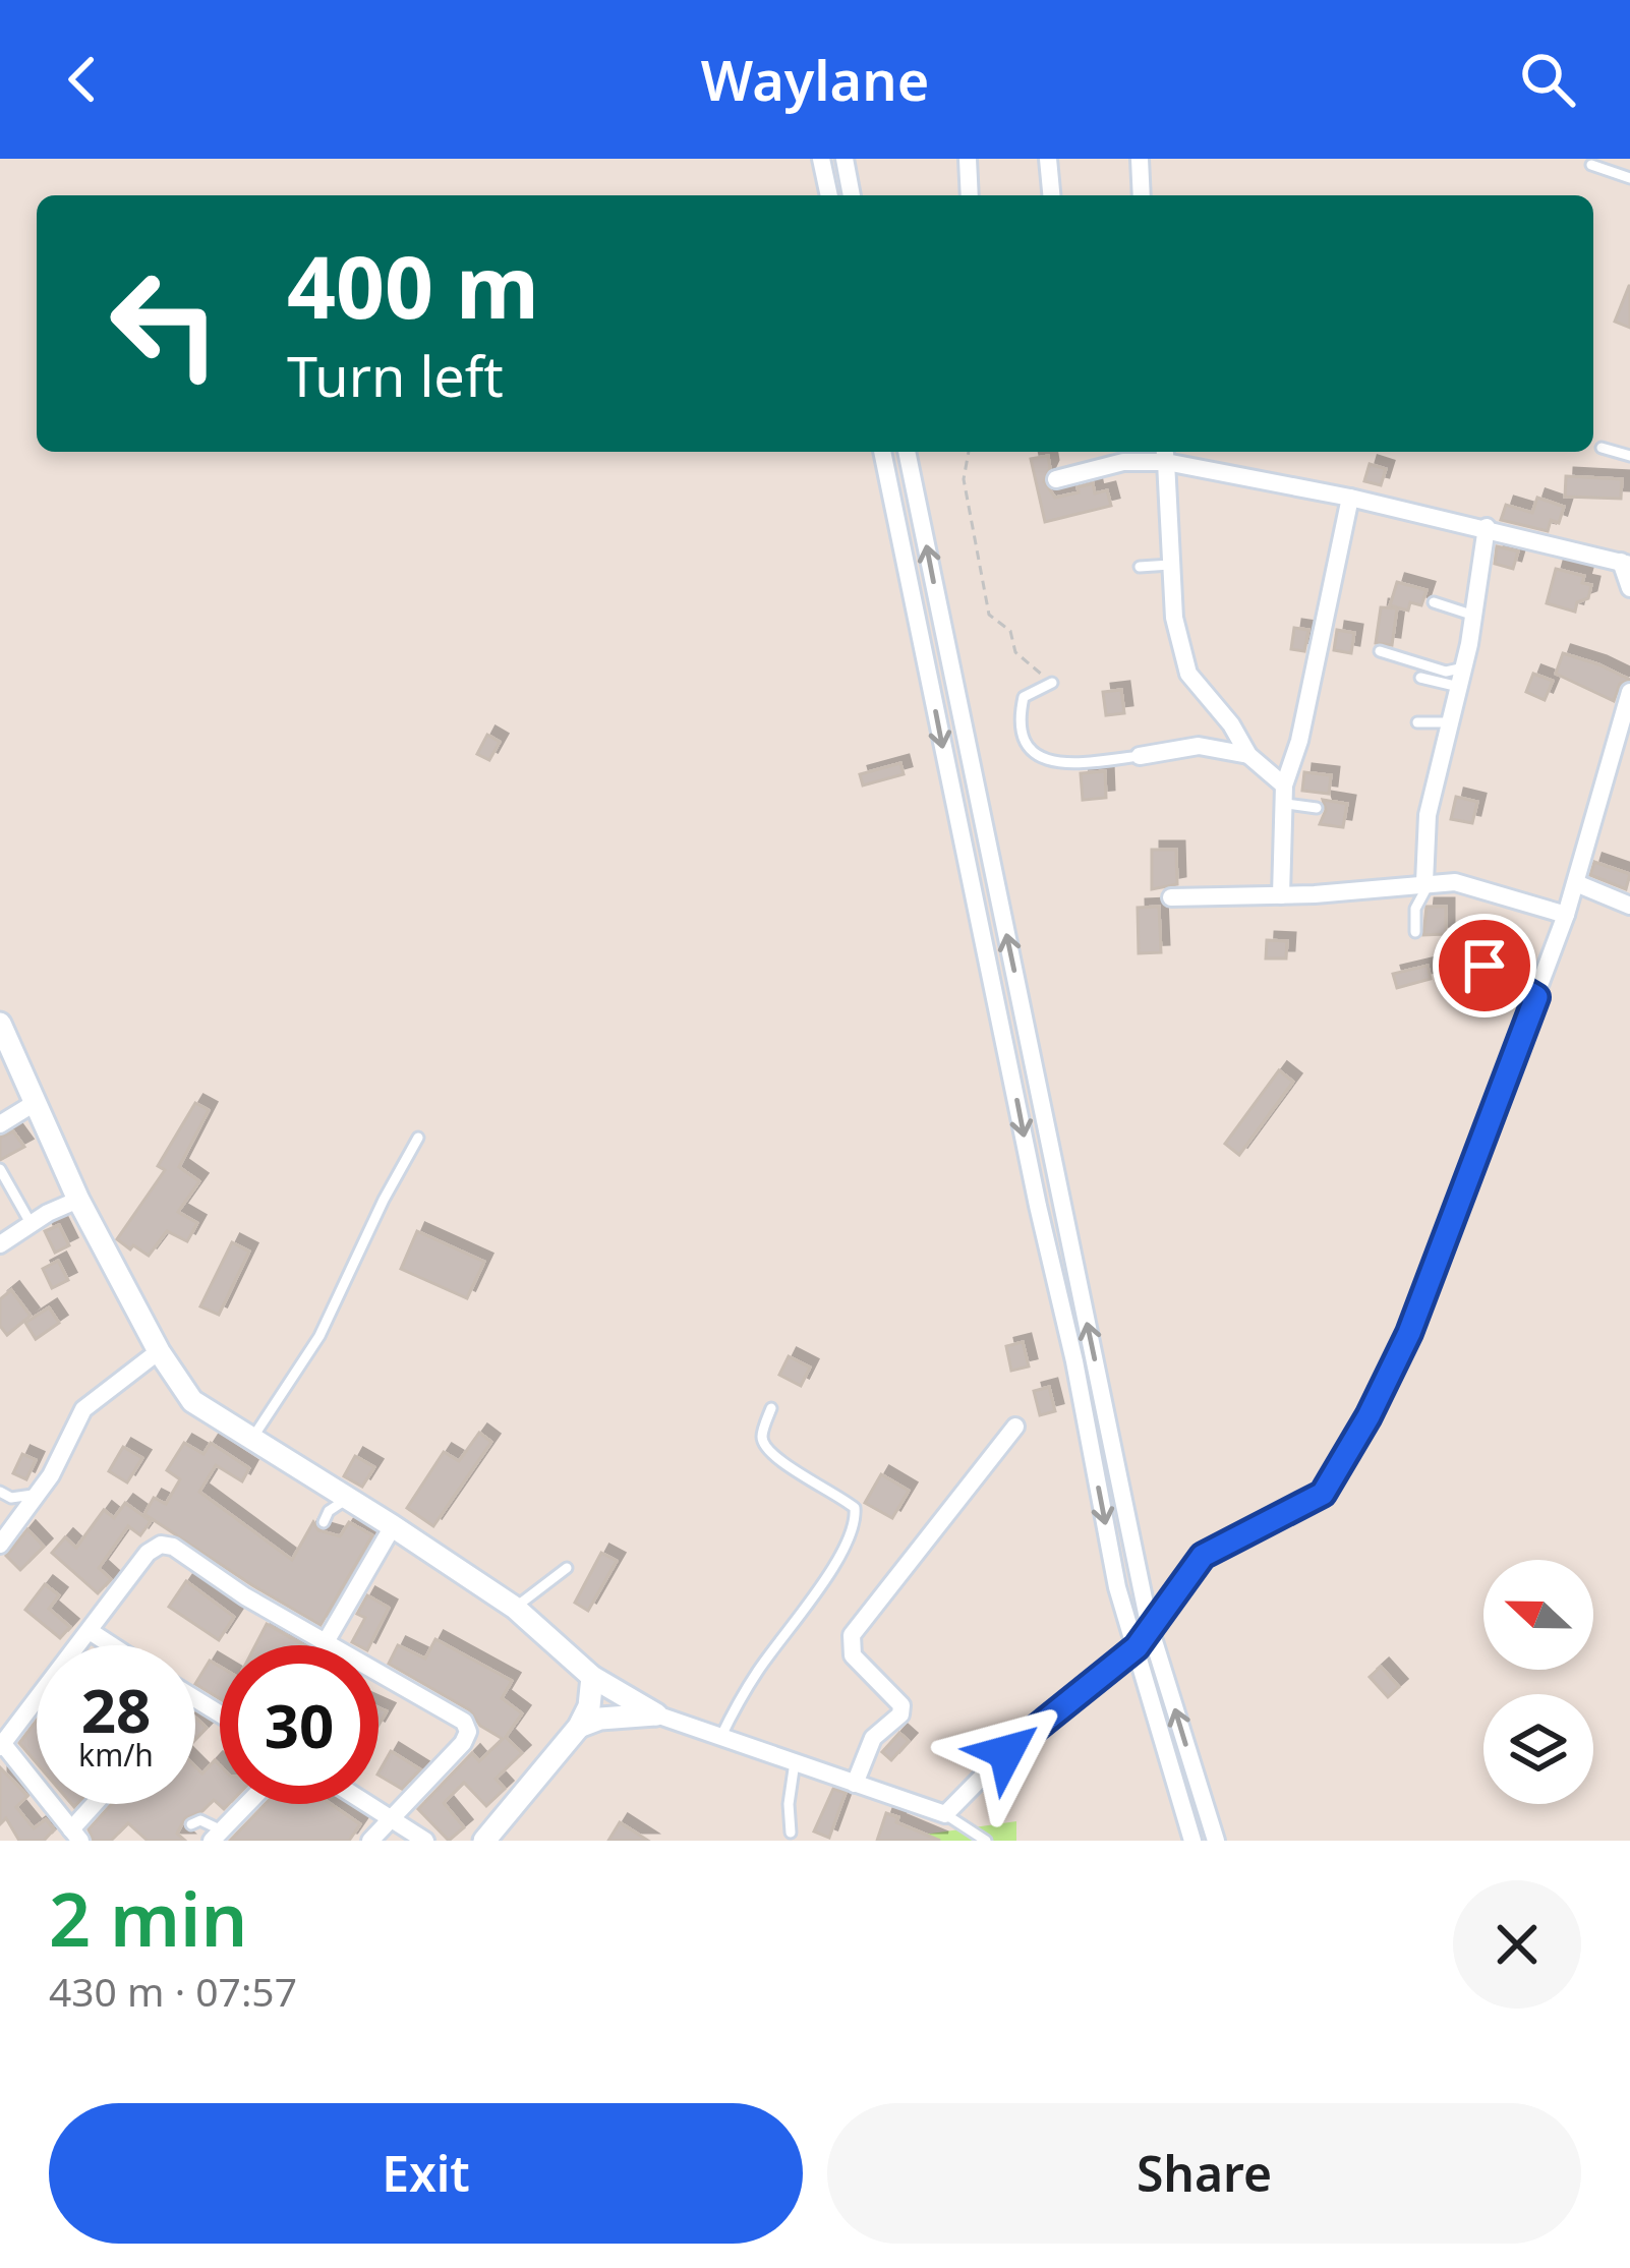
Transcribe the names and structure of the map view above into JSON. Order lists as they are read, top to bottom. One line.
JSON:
{"north":"left","page":{"header":"Waylane","turn":["400 m","Turn left"],"speed":"28 km/h","limit":"30","heading":["2 min","430 m · 07:57"],"buttons":["Exit","Share"]}}
